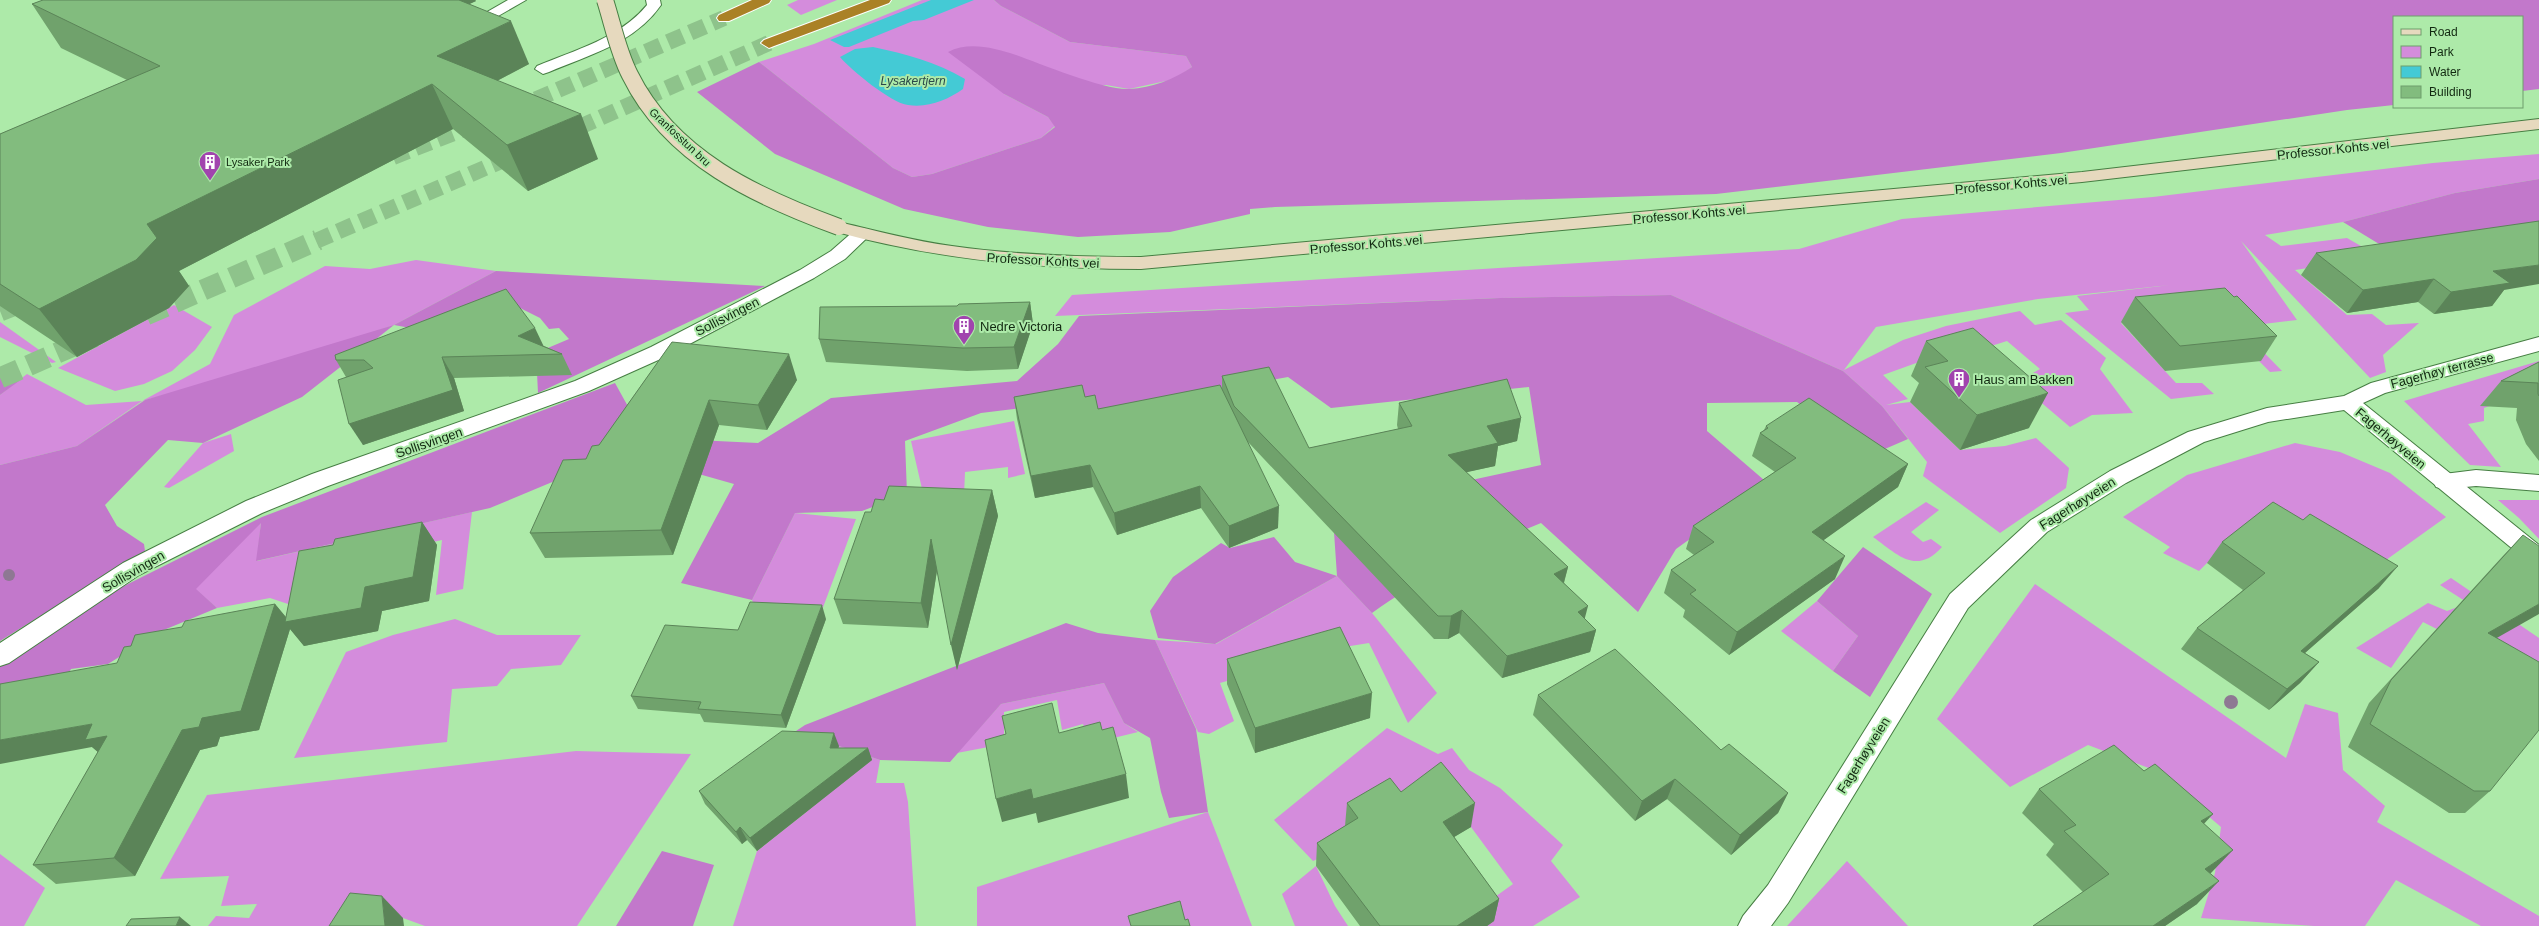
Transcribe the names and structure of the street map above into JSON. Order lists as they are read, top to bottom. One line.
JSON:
{"streets":{"main road":["Granfosstun bru","Professor Kohts vei"],"street":["Sollisvingen","Fagerhøy terrasse","Fagerhøyveien"]},"crossings":[["Granfosstun bru","Professor Kohts vei"],["Professor Kohts vei","Sollisvingen"],["Fagerhøy terrasse","Fagerhøyveien"]],"water":["Lysakertjern"],"places":{"building":["Lysaker Park","Nedre Victoria","Haus am Bakken"]},"legend":["Road","Park","Water","Building"]}
